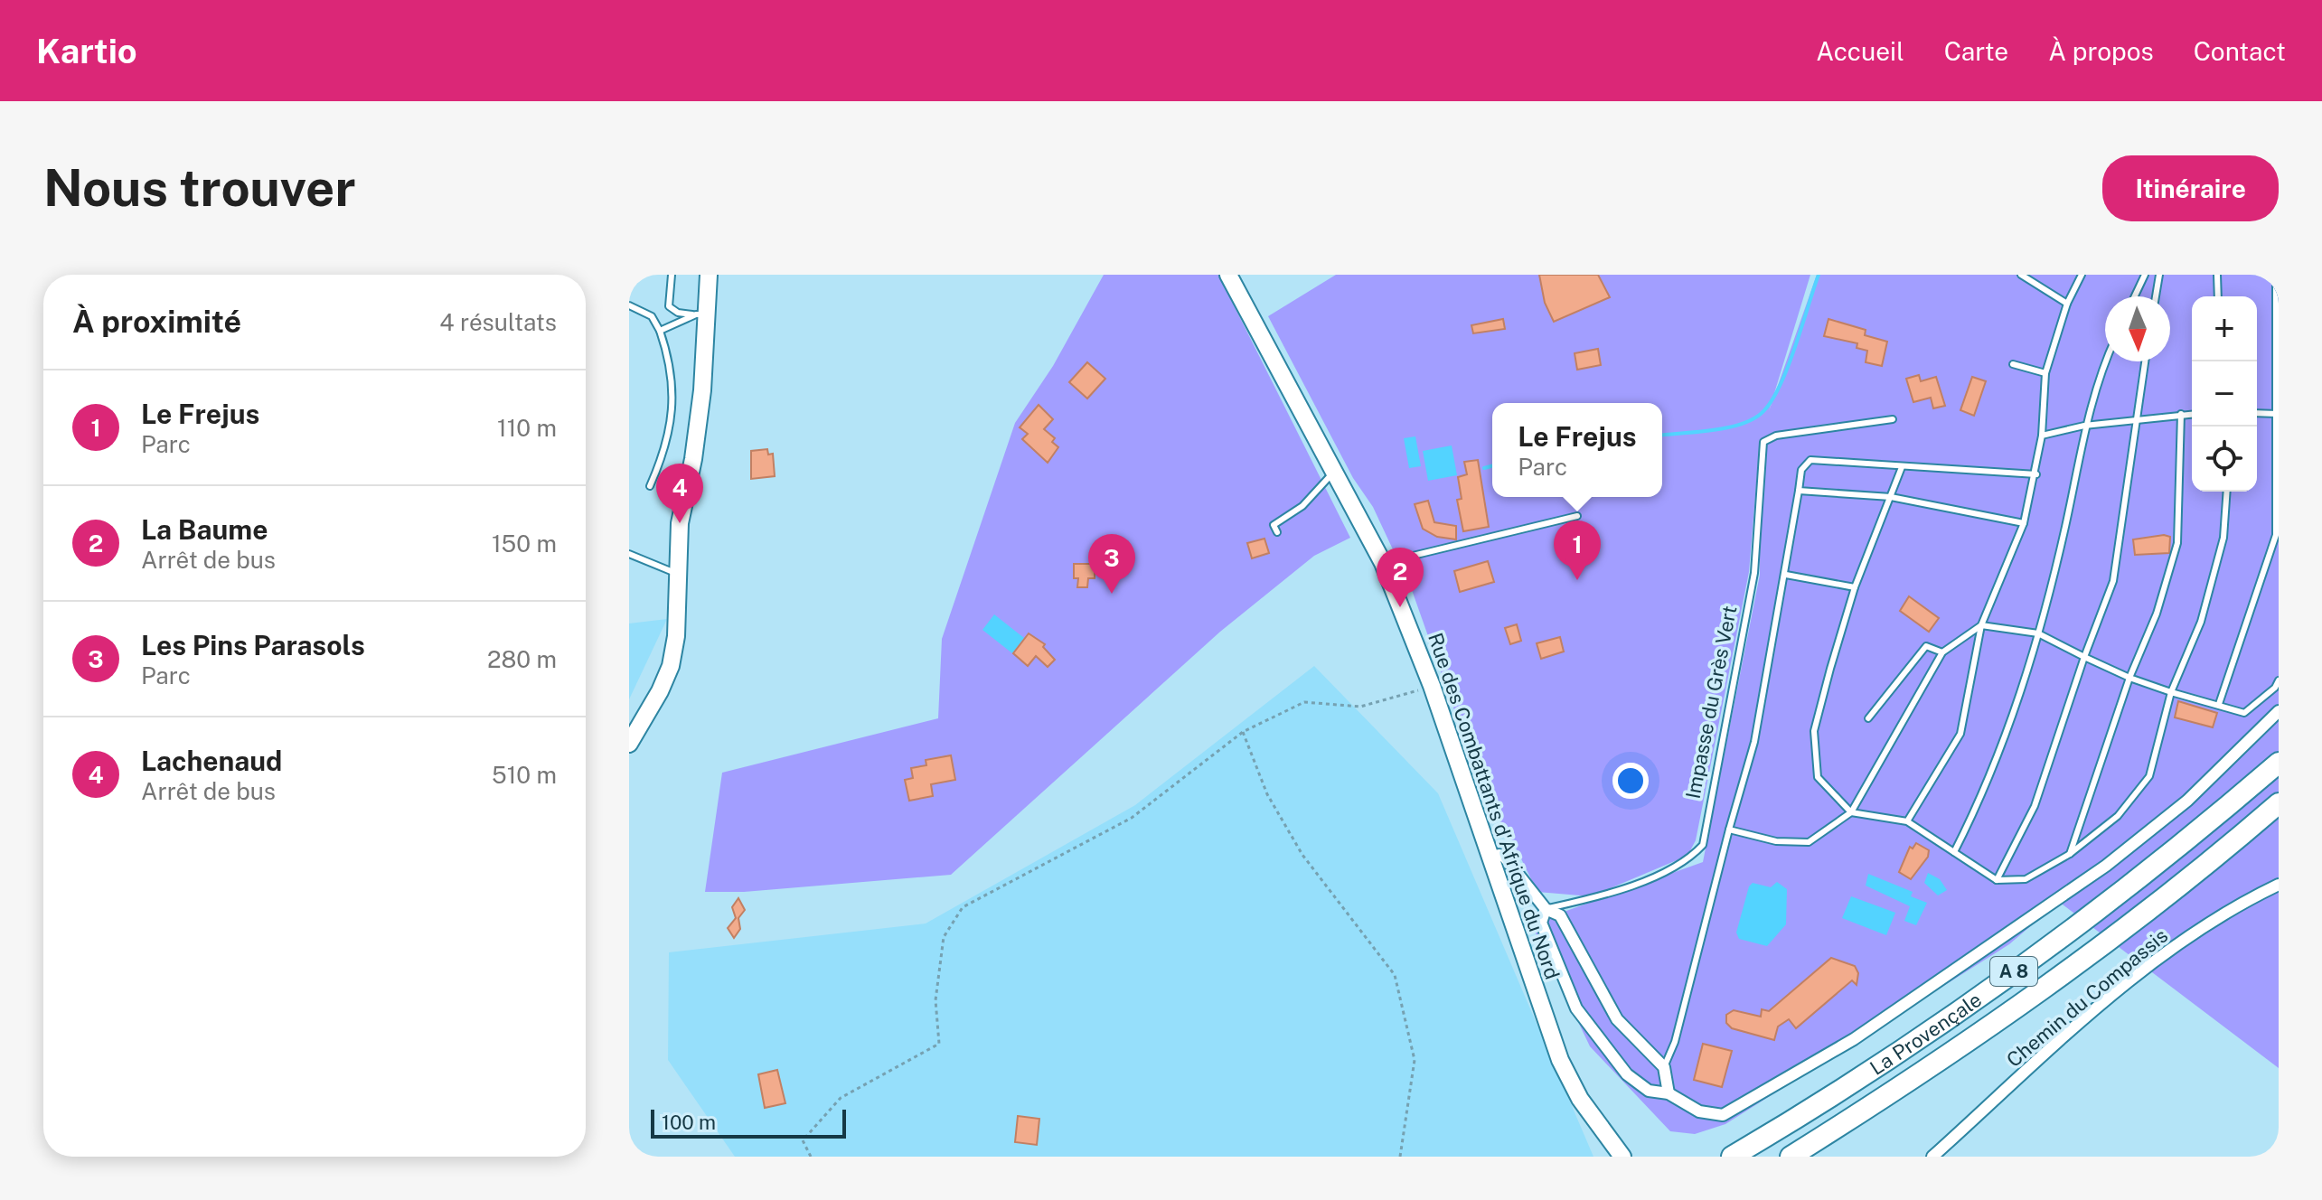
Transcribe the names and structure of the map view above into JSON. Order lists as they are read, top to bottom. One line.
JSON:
{"streets":{"highway":["A 8","La Provençale"],"main road":["Rue des Combattants d'Afrique du Nord"],"street":["Chemin du Compassis"],"lane":["Impasse du Grès Vert"]},"scale_bar":"100 m","north":"bottom","page":{"header":"Kartio","nav":["Accueil","Carte","À propos","Contact"],"buttons":"Itinéraire","title":"Nous trouver","heading":["À proximité","4 résultats"],"map_buttons":["+","−"],"list":[{"mark":"1","name":"Le Frejus","note":"Parc","value":"110 m"},{"mark":"2","name":"La Baume","note":"Arrêt de bus","value":"150 m"},{"mark":"3","name":"Les Pins Parasols","note":"Parc","value":"280 m"},{"mark":"4","name":"Lachenaud","note":"Arrêt de bus","value":"510 m"}],"popup":["Le Frejus","Parc"],"pins":["4","1","3","2"],"scale":"100 m"}}
